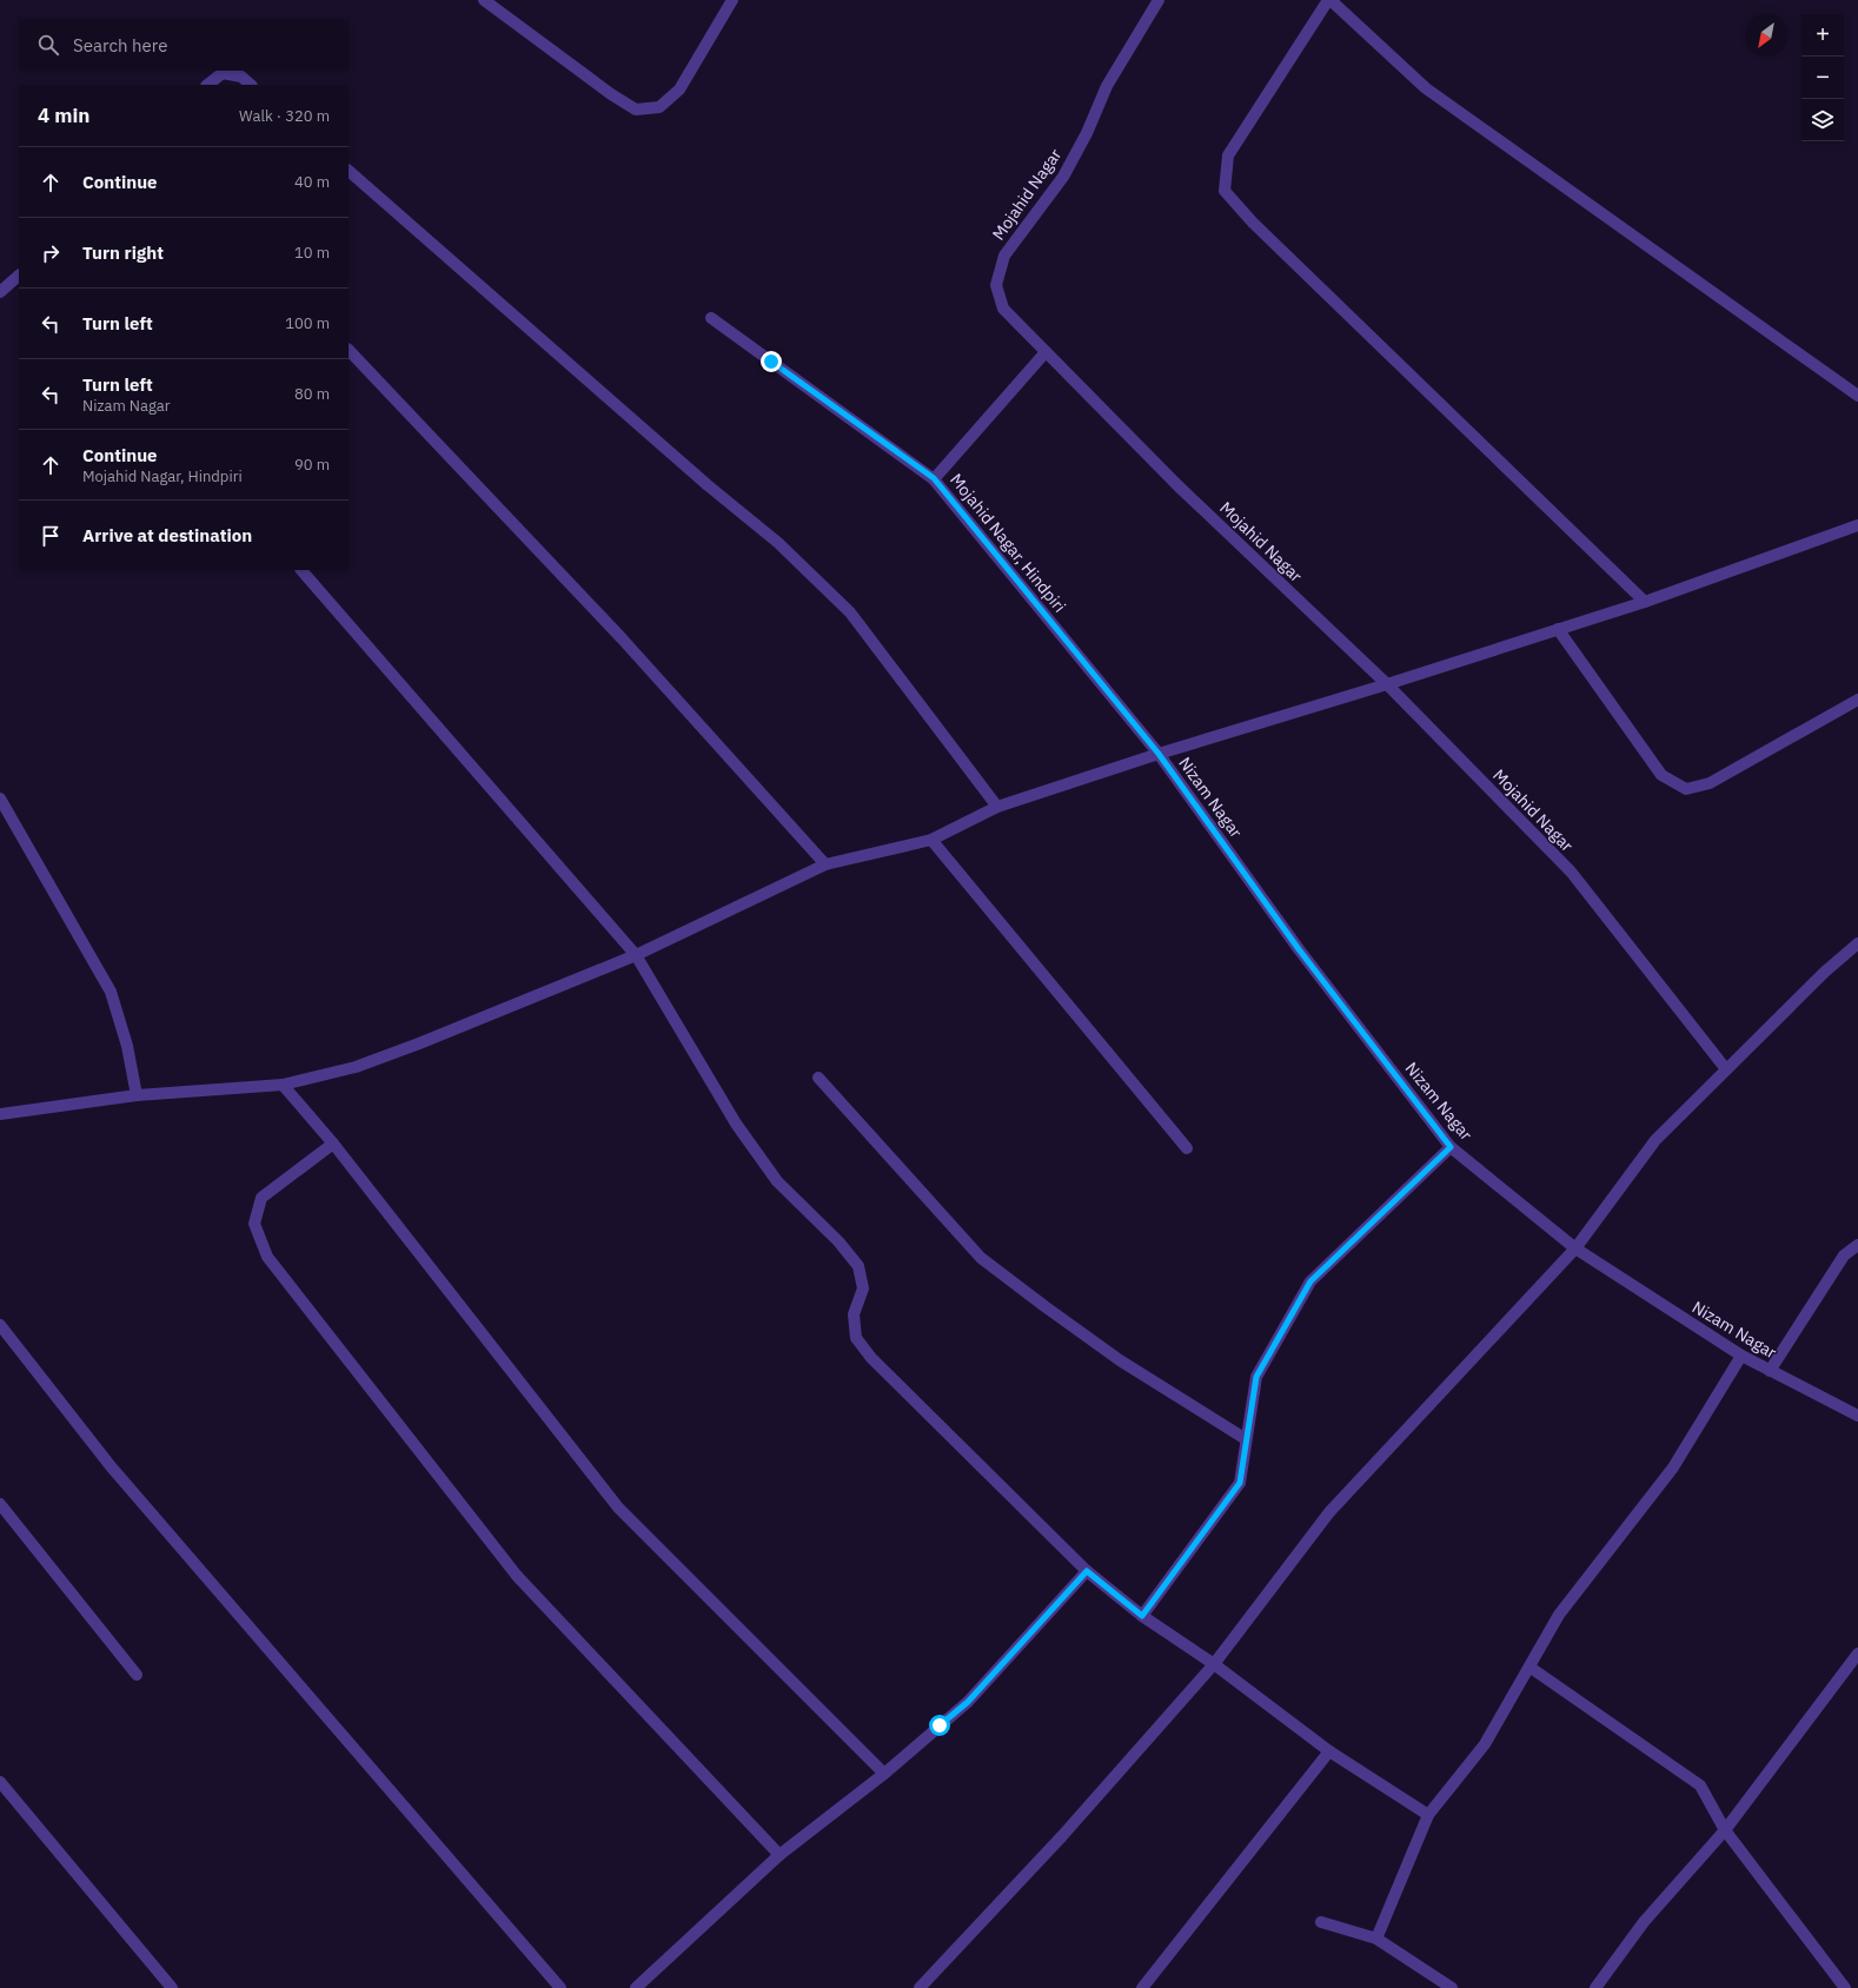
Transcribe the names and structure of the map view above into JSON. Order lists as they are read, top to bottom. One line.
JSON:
{"streets":{"street":["Mojahid Nagar","Mojahid Nagar, Hindpiri","Nizam Nagar"]},"crossings":[["Mojahid Nagar, Hindpiri","Nizam Nagar"]],"north":"bottom left","page":{"map_buttons":["+","−"],"search":"Search here","heading":["4 min","Walk · 320 m"],"list":[["Continue","40 m"],["Turn right","10 m"],["Turn left","100 m"],["Turn left","Nizam Nagar","80 m"],["Continue","Mojahid Nagar, Hindpiri","90 m"],"Arrive at destination"]}}
